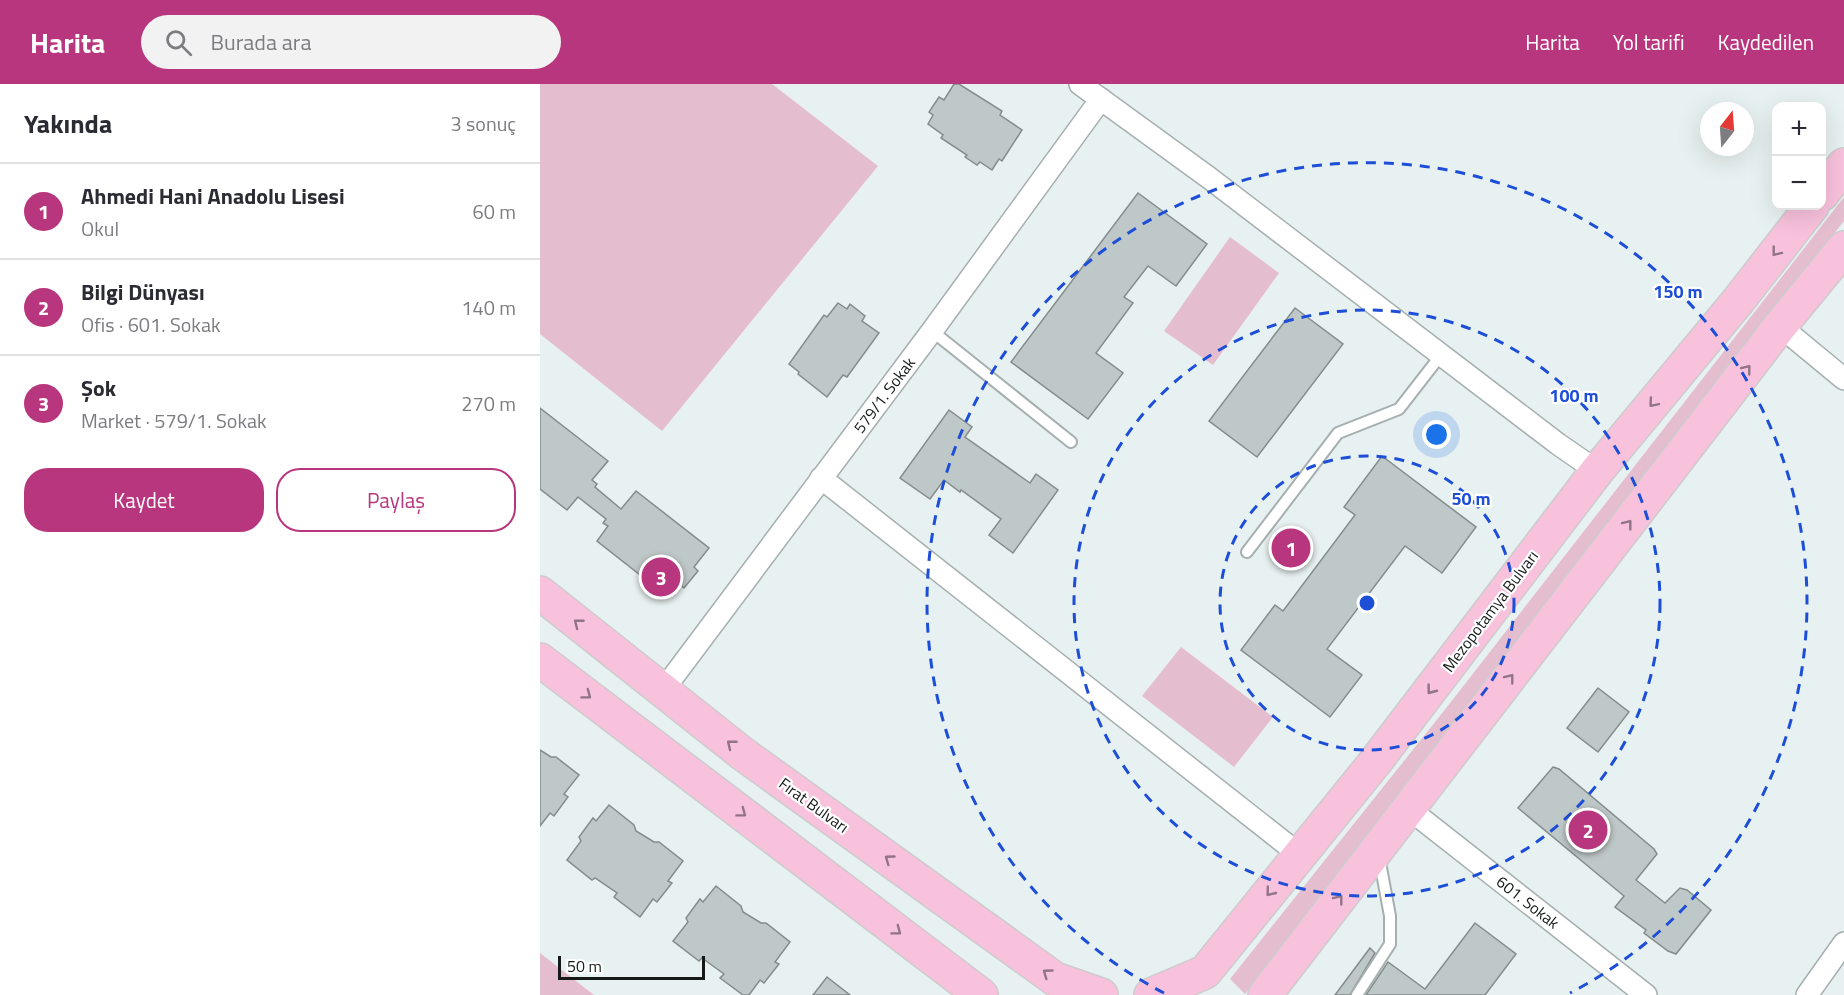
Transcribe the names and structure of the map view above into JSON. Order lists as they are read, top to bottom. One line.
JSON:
{"streets":{"main road":["Mezopotamya Bulvarı","Fırat Bulvarı"],"street":["579/1. Sokak","601. Sokak"]},"crossings":[["579/1. Sokak","Fırat Bulvarı"]],"scale_bar":"50 m","north":"top","page":{"header":"Harita","search":"Burada ara","nav":["Harita","Yol tarifi","Kaydedilen"],"heading":["Yakında","3 sonuç"],"map_buttons":["+","−"],"list":[{"mark":"1","name":"Ahmedi Hani Anadolu Lisesi","note":"Okul","value":"60 m"},{"mark":"2","name":"Bilgi Dünyası","note":"Ofis · 601. Sokak","value":"140 m"},{"mark":"3","name":"Şok","note":"Market · 579/1. Sokak","value":"270 m"}],"buttons":["Kaydet","Paylaş"],"pins":["1","3","2"],"scale":"50 m"},"rings":["150 m","100 m","50 m"]}
